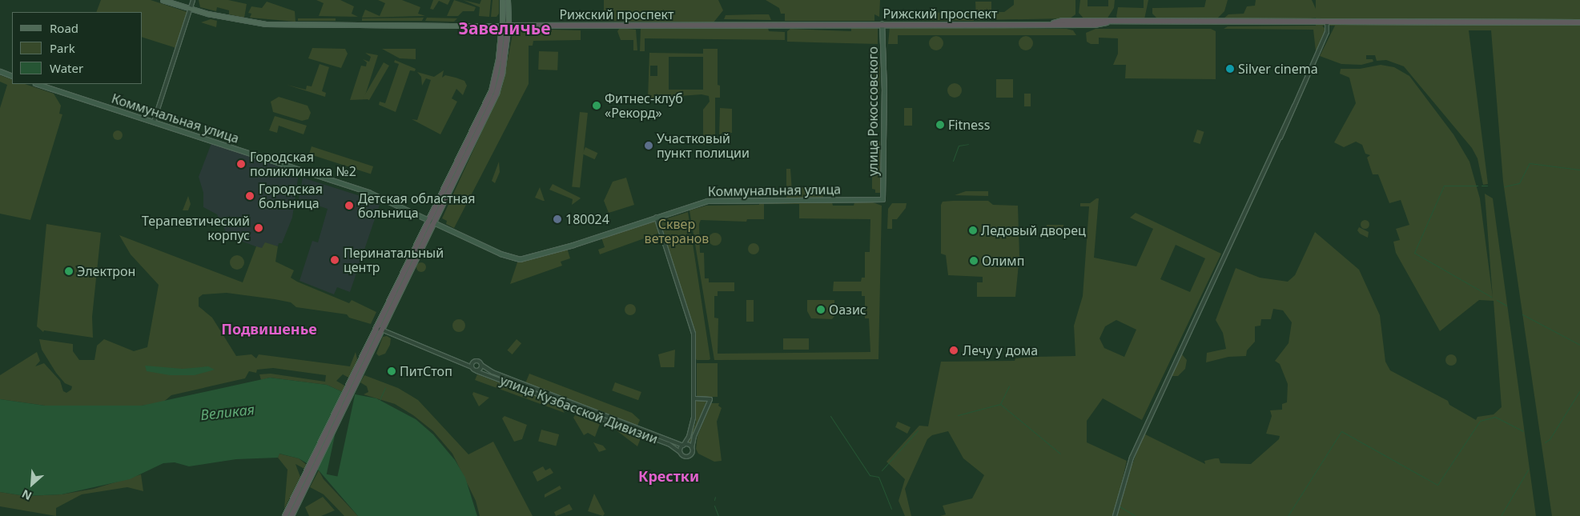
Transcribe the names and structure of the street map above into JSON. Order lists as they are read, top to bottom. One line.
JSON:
{"streets":{"highway":["Рижский проспект"],"main road":["улица Рокоссовского","Коммунальная улица"],"street":["улица Кузбасской Дивизии"]},"crossings":[["Рижский проспект","улица Рокоссовского"],["улица Рокоссовского","Коммунальная улица"]],"districts":["Завеличье","Подвишенье","Крестки"],"water":["Великая"],"parks":["Сквер ветеранов"],"places":["Silver cinema","Фитнес-клуб «Рекорд»","Fitness","Участковый пункт полиции","Городская поликлиника №2","Городская больница","Детская областная больница","180024","Терапевтический корпус","Ледовый дворец","Перинатальный центр","Олимп","Электрон","Оазис","Лечу у дома","ПитСтоп"],"legend":["Road","Park","Water"],"north":"bottom left"}
